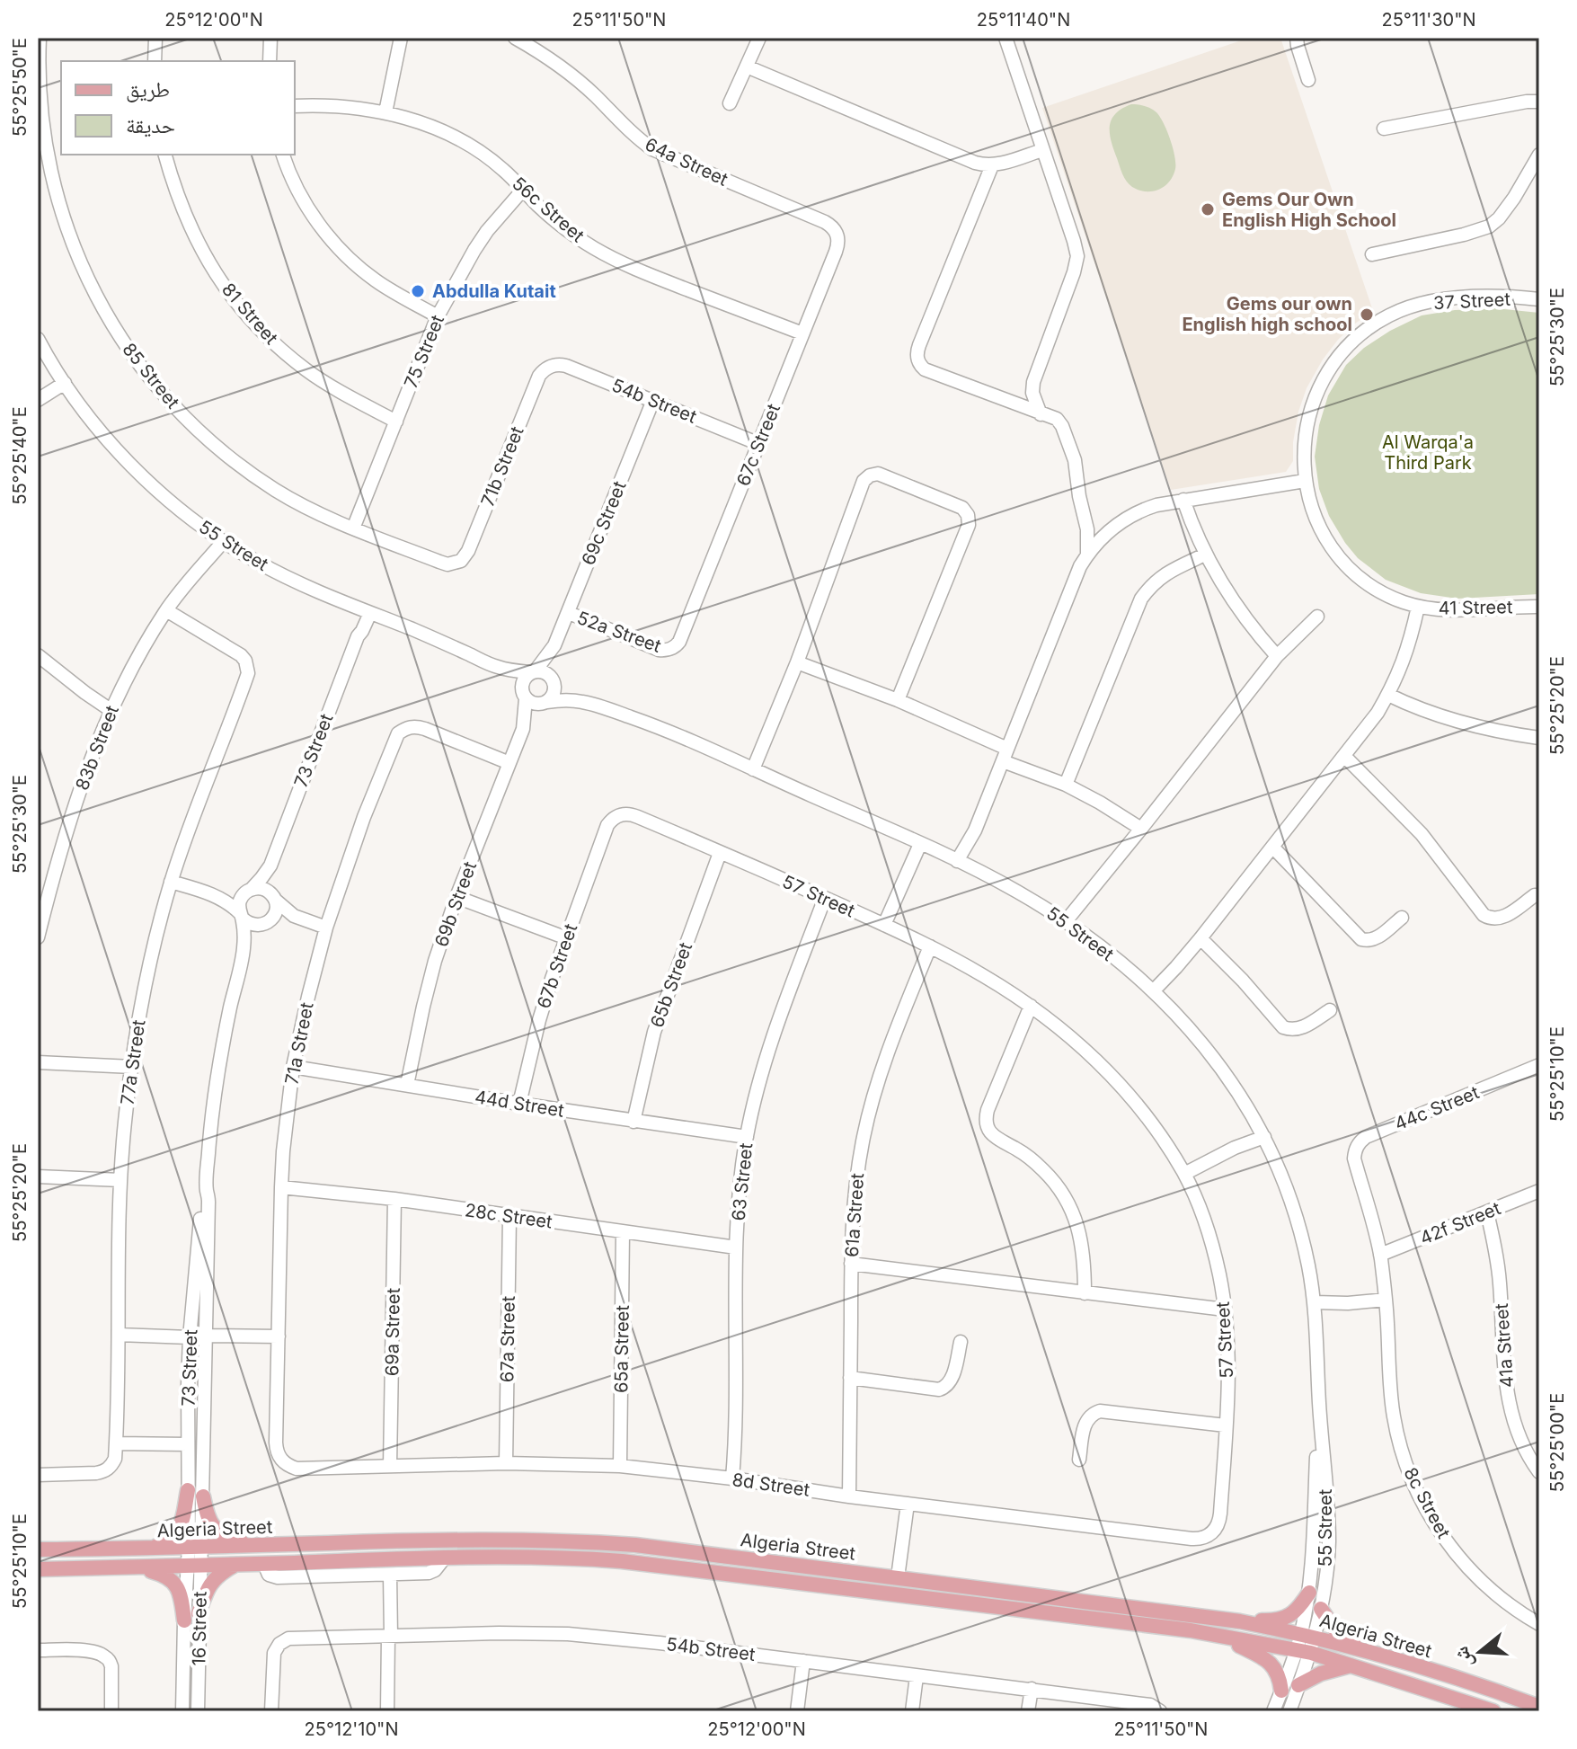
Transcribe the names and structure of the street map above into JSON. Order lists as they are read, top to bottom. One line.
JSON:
{"streets":{"main road":["Algeria Street"],"street":["64a Street","56c Street","37 Street","81 Street","75 Street","85 Street","54b Street","67c Street","71b Street","69c Street","55 Street","41 Street","52a Street","83b Street","73 Street","57 Street","69b Street","67b Street","65b Street","71a Street","77a Street","44d Street","44c Street","63 Street","61a Street","28c Street","42f Street","69a Street","67a Street","41a Street","65a Street","8d Street","8c Street","16 Street"]},"crossings":[["64a Street","67c Street"],["56c Street","75 Street"],["56c Street","67c Street"],["37 Street","41 Street"],["81 Street","75 Street"],["75 Street","85 Street"],["85 Street","71b Street"],["54b Street","67c Street"],["54b Street","71b Street"],["54b Street","69c Street"],["67c Street","52a Street"],["69c Street","55 Street"],["69c Street","52a Street"],["69c Street","69b Street"],["55 Street","83b Street"],["55 Street","73 Street"],["55 Street","69b Street"],["55 Street","Algeria Street"],["83b Street","77a Street"],["73 Street","Algeria Street"],["73 Street","16 Street"],["57 Street","67b Street"],["57 Street","65b Street"],["57 Street","63 Street"],["57 Street","61a Street"],["57 Street","8d Street"],["69b Street","71a Street"],["69b Street","44d Street"],["67b Street","44d Street"],["65b Street","44d Street"],["71a Street","44d Street"],["71a Street","28c Street"],["71a Street","8d Street"],["44d Street","63 Street"],["44c Street","8c Street"],["63 Street","28c Street"],["63 Street","8d Street"],["61a Street","8d Street"],["28c Street","69a Street"],["28c Street","67a Street"],["28c Street","65a Street"],["42f Street","41a Street"],["42f Street","8c Street"],["69a Street","8d Street"],["67a Street","8d Street"],["65a Street","8d Street"],["Algeria Street","16 Street"]],"parks":["Al Warqa'a Third Park"],"places":["Gems Our Own English High School","Abdulla Kutait","Gems our own English high school"],"legend":["طريق","حديقة"],"north":"left","coordinates":["25°12'00\"N","25°11'50\"N","25°11'40\"N","25°11'30\"N","55°25'50\"E","55°25'30\"E","55°25'40\"E","55°25'20\"E","55°25'10\"E","55°25'00\"E","25°12'10\"N"]}
